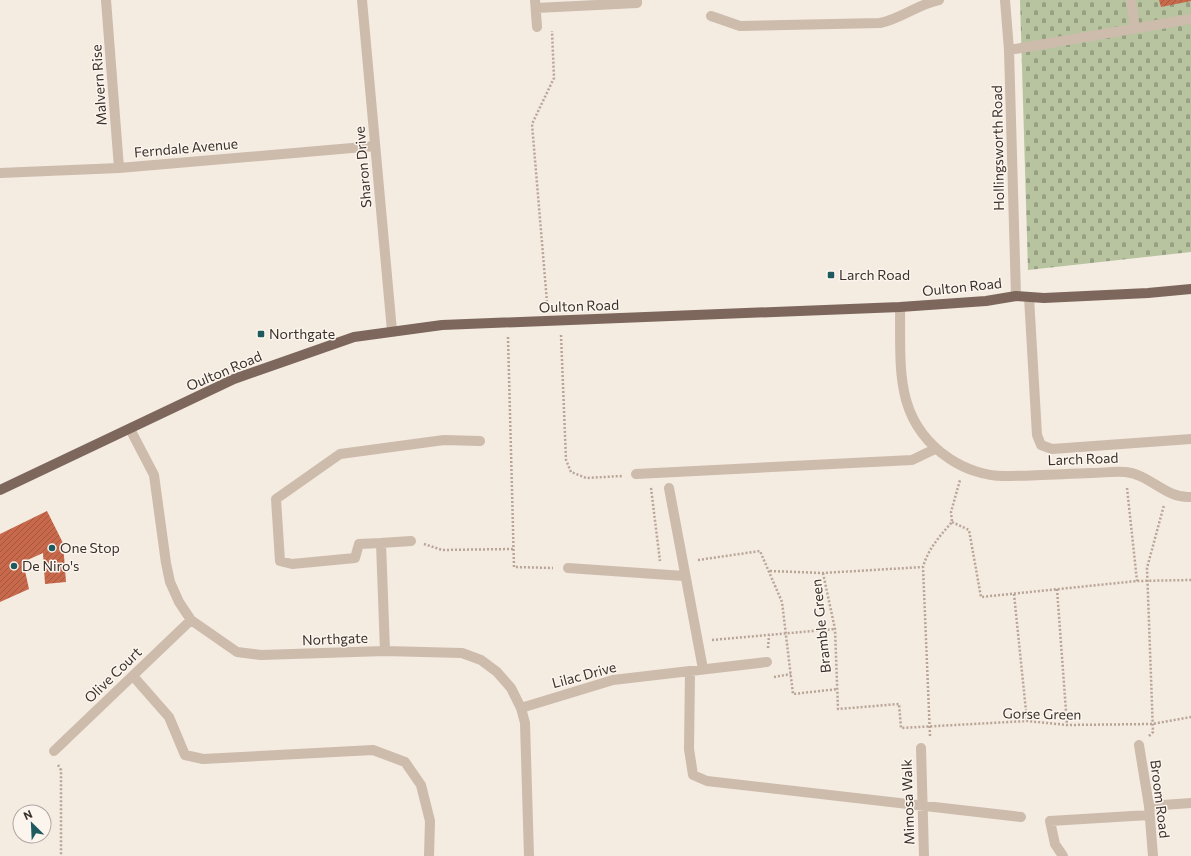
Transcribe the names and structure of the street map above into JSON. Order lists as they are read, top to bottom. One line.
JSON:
{"streets":{"main road":["Oulton Road"],"street":["Malvern Rise","Ferndale Avenue","Hollingsworth Road","Sharon Drive","Larch Road","Northgate","Olive Court","Lilac Drive","Broom Road","Mimosa Walk"],"path":["Bramble Green","Gorse Green"]},"crossings":[["Malvern Rise","Ferndale Avenue"],["Ferndale Avenue","Sharon Drive"],["Hollingsworth Road","Oulton Road"],["Sharon Drive","Oulton Road"],["Oulton Road","Larch Road"],["Oulton Road","Northgate"],["Bramble Green","Gorse Green"],["Northgate","Olive Court"],["Northgate","Lilac Drive"]],"places":{"transit":["Larch Road","Northgate"],"other":["One Stop","De Niro's"]},"north":"top left"}
